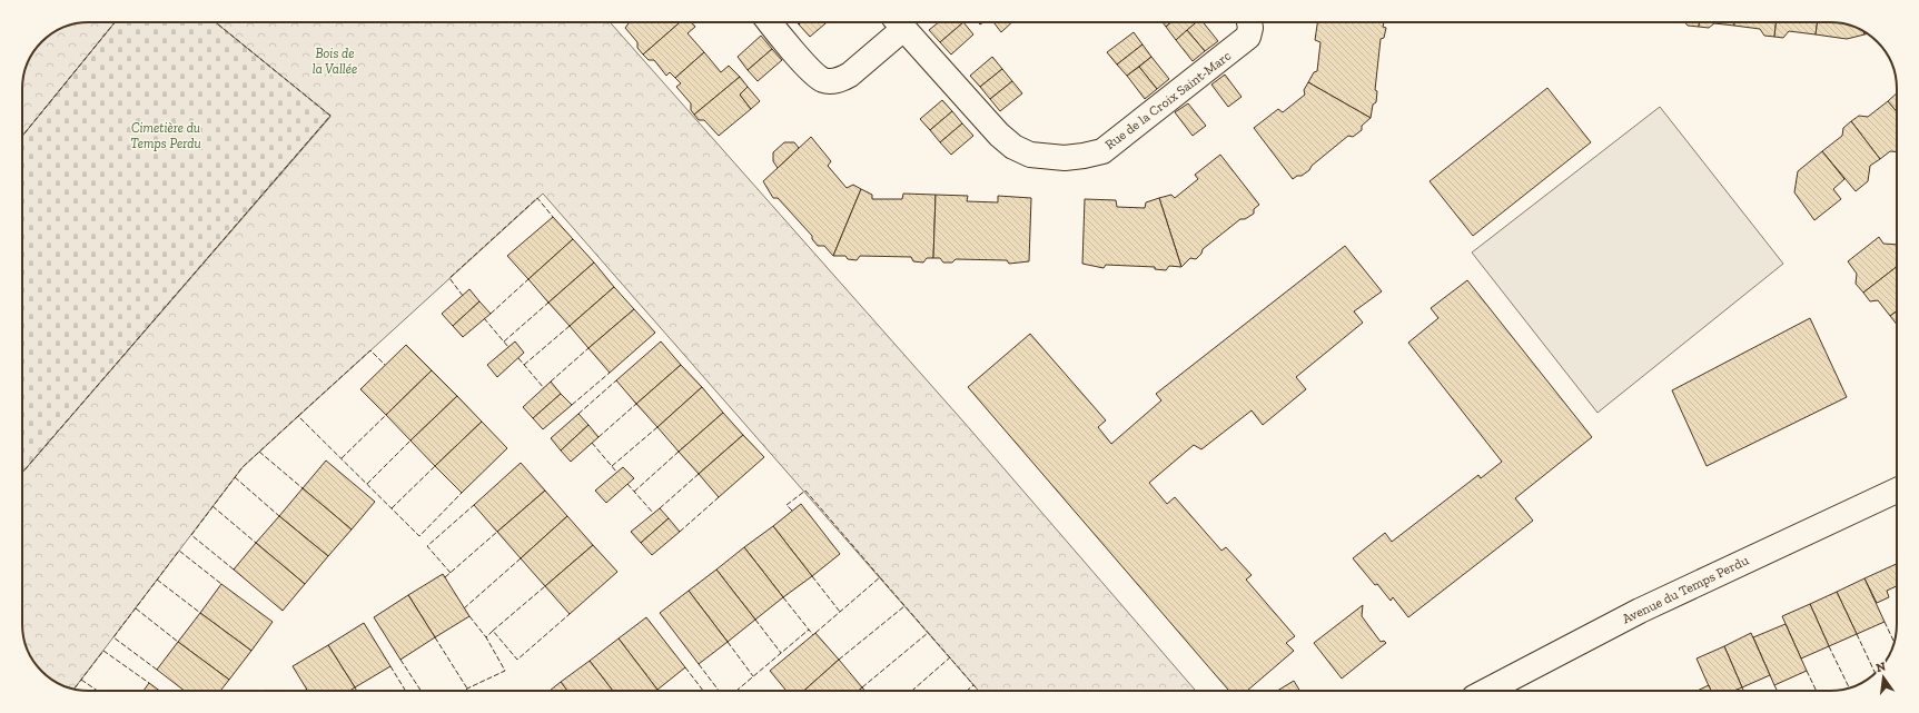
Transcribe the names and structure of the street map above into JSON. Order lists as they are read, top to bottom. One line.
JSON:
{"streets":{"street":["Rue de la Croix Saint-Marc","Avenue du Temps Perdu"]},"parks":["Bois de la Vallée","Cimetière du Temps Perdu"],"north":"top"}
